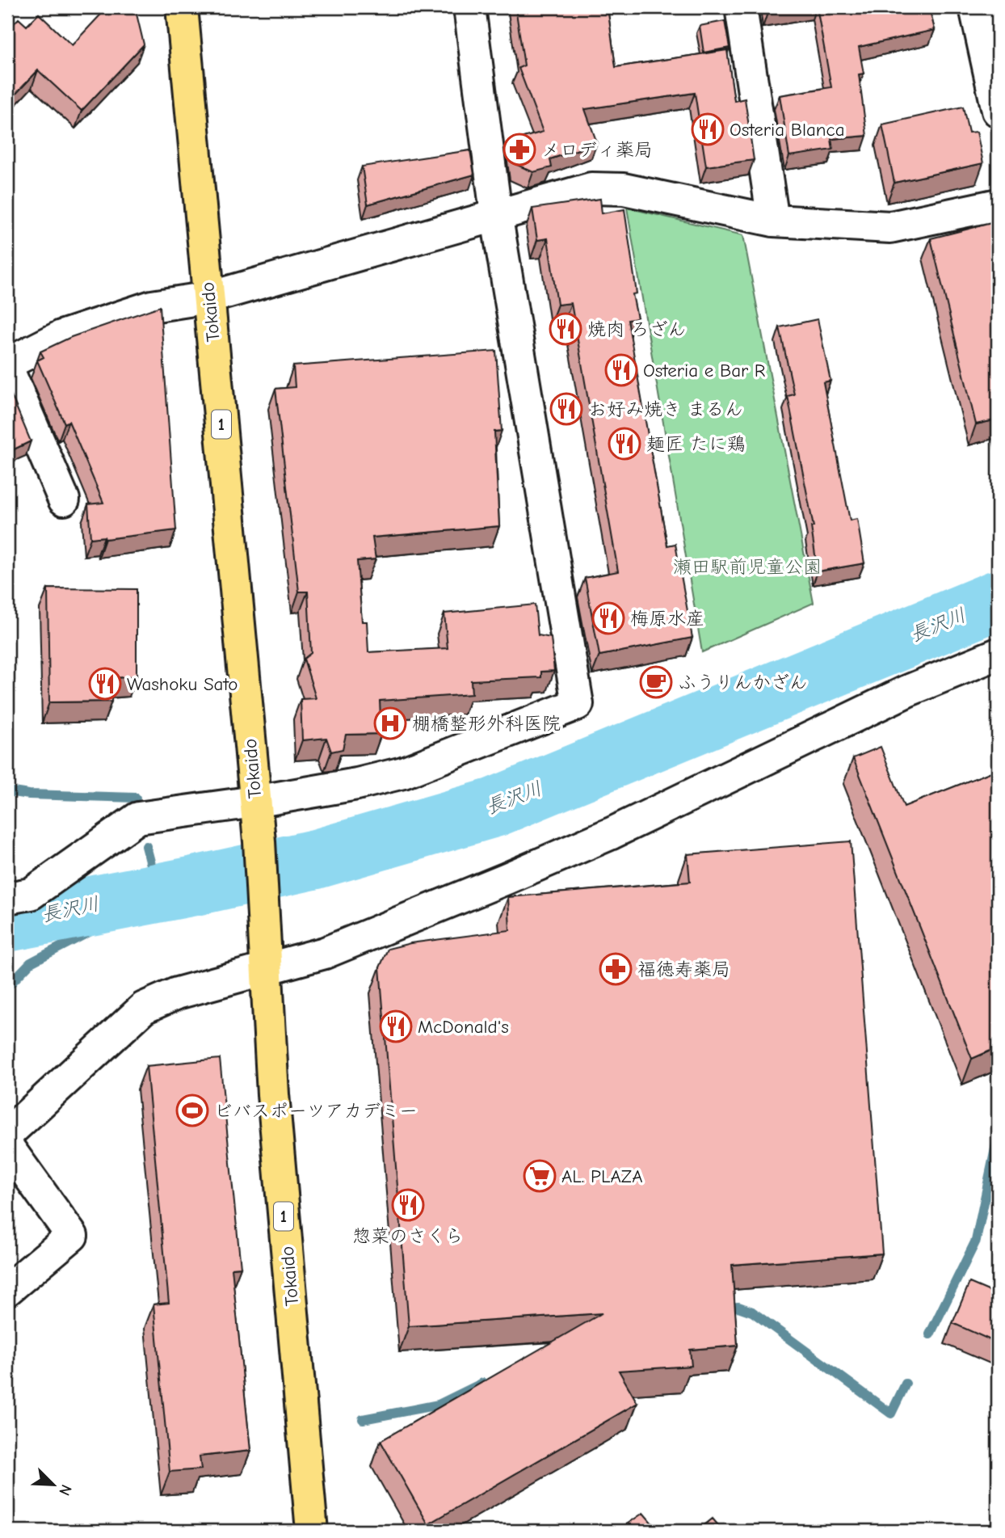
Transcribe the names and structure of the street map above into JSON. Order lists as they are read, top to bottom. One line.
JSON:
{"streets":{"highway":["Tokaido","1"]},"water":["長沢川"],"parks":["瀬田駅前児童公園"],"places":{"restaurant":["Osteria Blanca","焼肉 ろざん","Osteria e Bar R","お好み焼き まるん","麺匠 たに鶏","梅原水産","Washoku Sato","McDonald's","惣菜のさくら"],"pharmacy":["メロディ薬局","福徳寿薬局"],"cafe":["ふうりんかざん"],"hospital":["棚橋整形外科医院"],"sports":["ビバスポーツアカデミー"],"supermarket":["AL. PLAZA"]},"north":"bottom right"}
